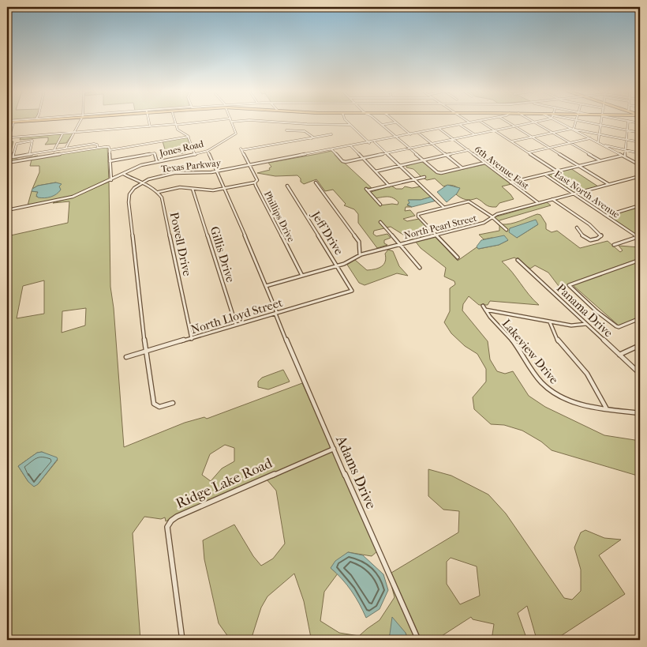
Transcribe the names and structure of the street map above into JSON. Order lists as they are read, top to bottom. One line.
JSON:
{"streets":{"street":["Jones Road","Texas Parkway","6th Avenue East","East North Avenue","Phillips Drive","North Pearl Street","Jeff Drive","Powell Drive","Gillis Drive","Panama Drive","North Lloyd Street","Lakeview Drive","Adams Drive","Ridge Lake Road"]},"crossings":[["Jones Road","Adams Drive"],["Texas Parkway","6th Avenue East"],["Texas Parkway","Phillips Drive"],["Texas Parkway","North Lloyd Street"],["Texas Parkway","Adams Drive"],["6th Avenue East","North Pearl Street"],["East North Avenue","North Pearl Street"],["Phillips Drive","North Pearl Street"],["North Pearl Street","Jeff Drive"],["North Pearl Street","Adams Drive"],["Jeff Drive","North Lloyd Street"],["Powell Drive","North Lloyd Street"],["Gillis Drive","North Lloyd Street"],["North Lloyd Street","Adams Drive"],["Adams Drive","Ridge Lake Road"]]}
